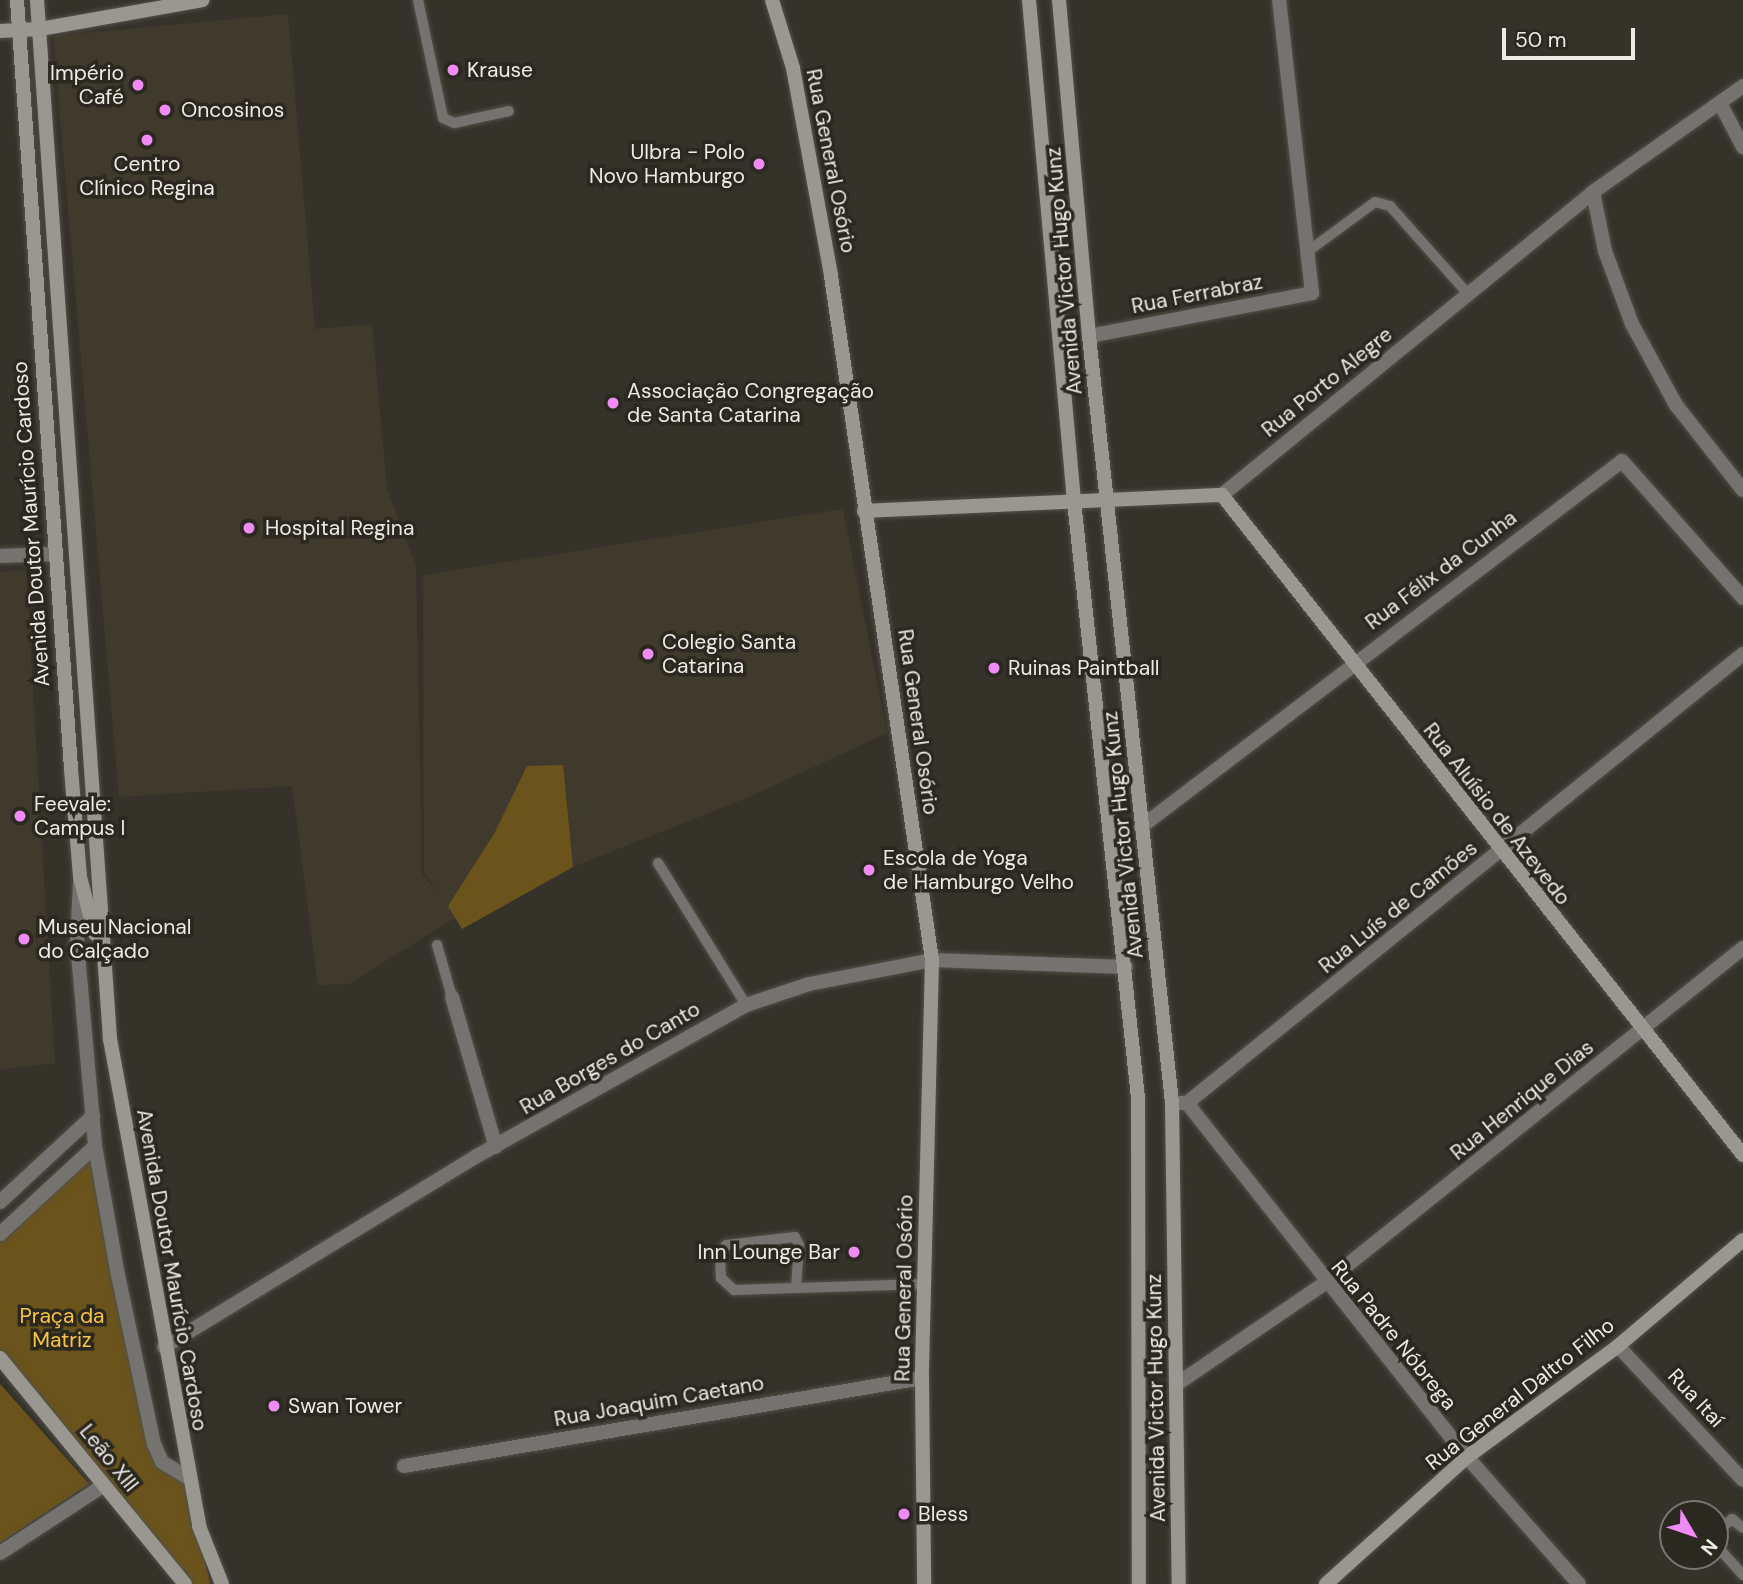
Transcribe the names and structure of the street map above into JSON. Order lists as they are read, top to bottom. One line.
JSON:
{"streets":{"main road":["Rua General Osório","Avenida Victor Hugo Kunz","Avenida Doutor Maurício Cardoso","Rua Aluísio de Azevedo","Rua General Daltro Filho","Leão XIII"],"street":["Rua Ferrabraz","Rua Porto Alegre","Rua Félix da Cunha","Rua Luís de Camões","Rua Borges do Canto","Rua Henrique Dias","Rua Padre Nóbrega","Rua Itaí","Rua Joaquim Caetano"]},"crossings":[["Rua General Osório","Rua Borges do Canto"],["Rua General Osório","Rua Joaquim Caetano"],["Avenida Victor Hugo Kunz","Rua Ferrabraz"],["Avenida Victor Hugo Kunz","Rua Félix da Cunha"],["Avenida Victor Hugo Kunz","Rua Borges do Canto"],["Avenida Victor Hugo Kunz","Rua Henrique Dias"],["Rua Porto Alegre","Rua Aluísio de Azevedo"],["Avenida Doutor Maurício Cardoso","Rua Borges do Canto"],["Rua Félix da Cunha","Rua Aluísio de Azevedo"],["Rua Aluísio de Azevedo","Rua Luís de Camões"],["Rua Aluísio de Azevedo","Rua Henrique Dias"],["Rua Luís de Camões","Rua Padre Nóbrega"],["Rua Henrique Dias","Rua Padre Nóbrega"],["Rua Padre Nóbrega","Rua General Daltro Filho"],["Rua General Daltro Filho","Rua Itaí"]],"parks":["Praça da Matriz"],"places":["Krause","Império Café","Oncosinos","Centro Clínico Regina","Ulbra - Polo Novo Hamburgo","Associação Congregação de Santa Catarina","Hospital Regina","Colegio Santa Catarina","Ruinas Paintball","Feevale: Campus I","Escola de Yoga de Hamburgo Velho","Museu Nacional do Calçado","Inn Lounge Bar","Swan Tower","Bless"],"scale_bar":"50 m","north":"bottom right"}
